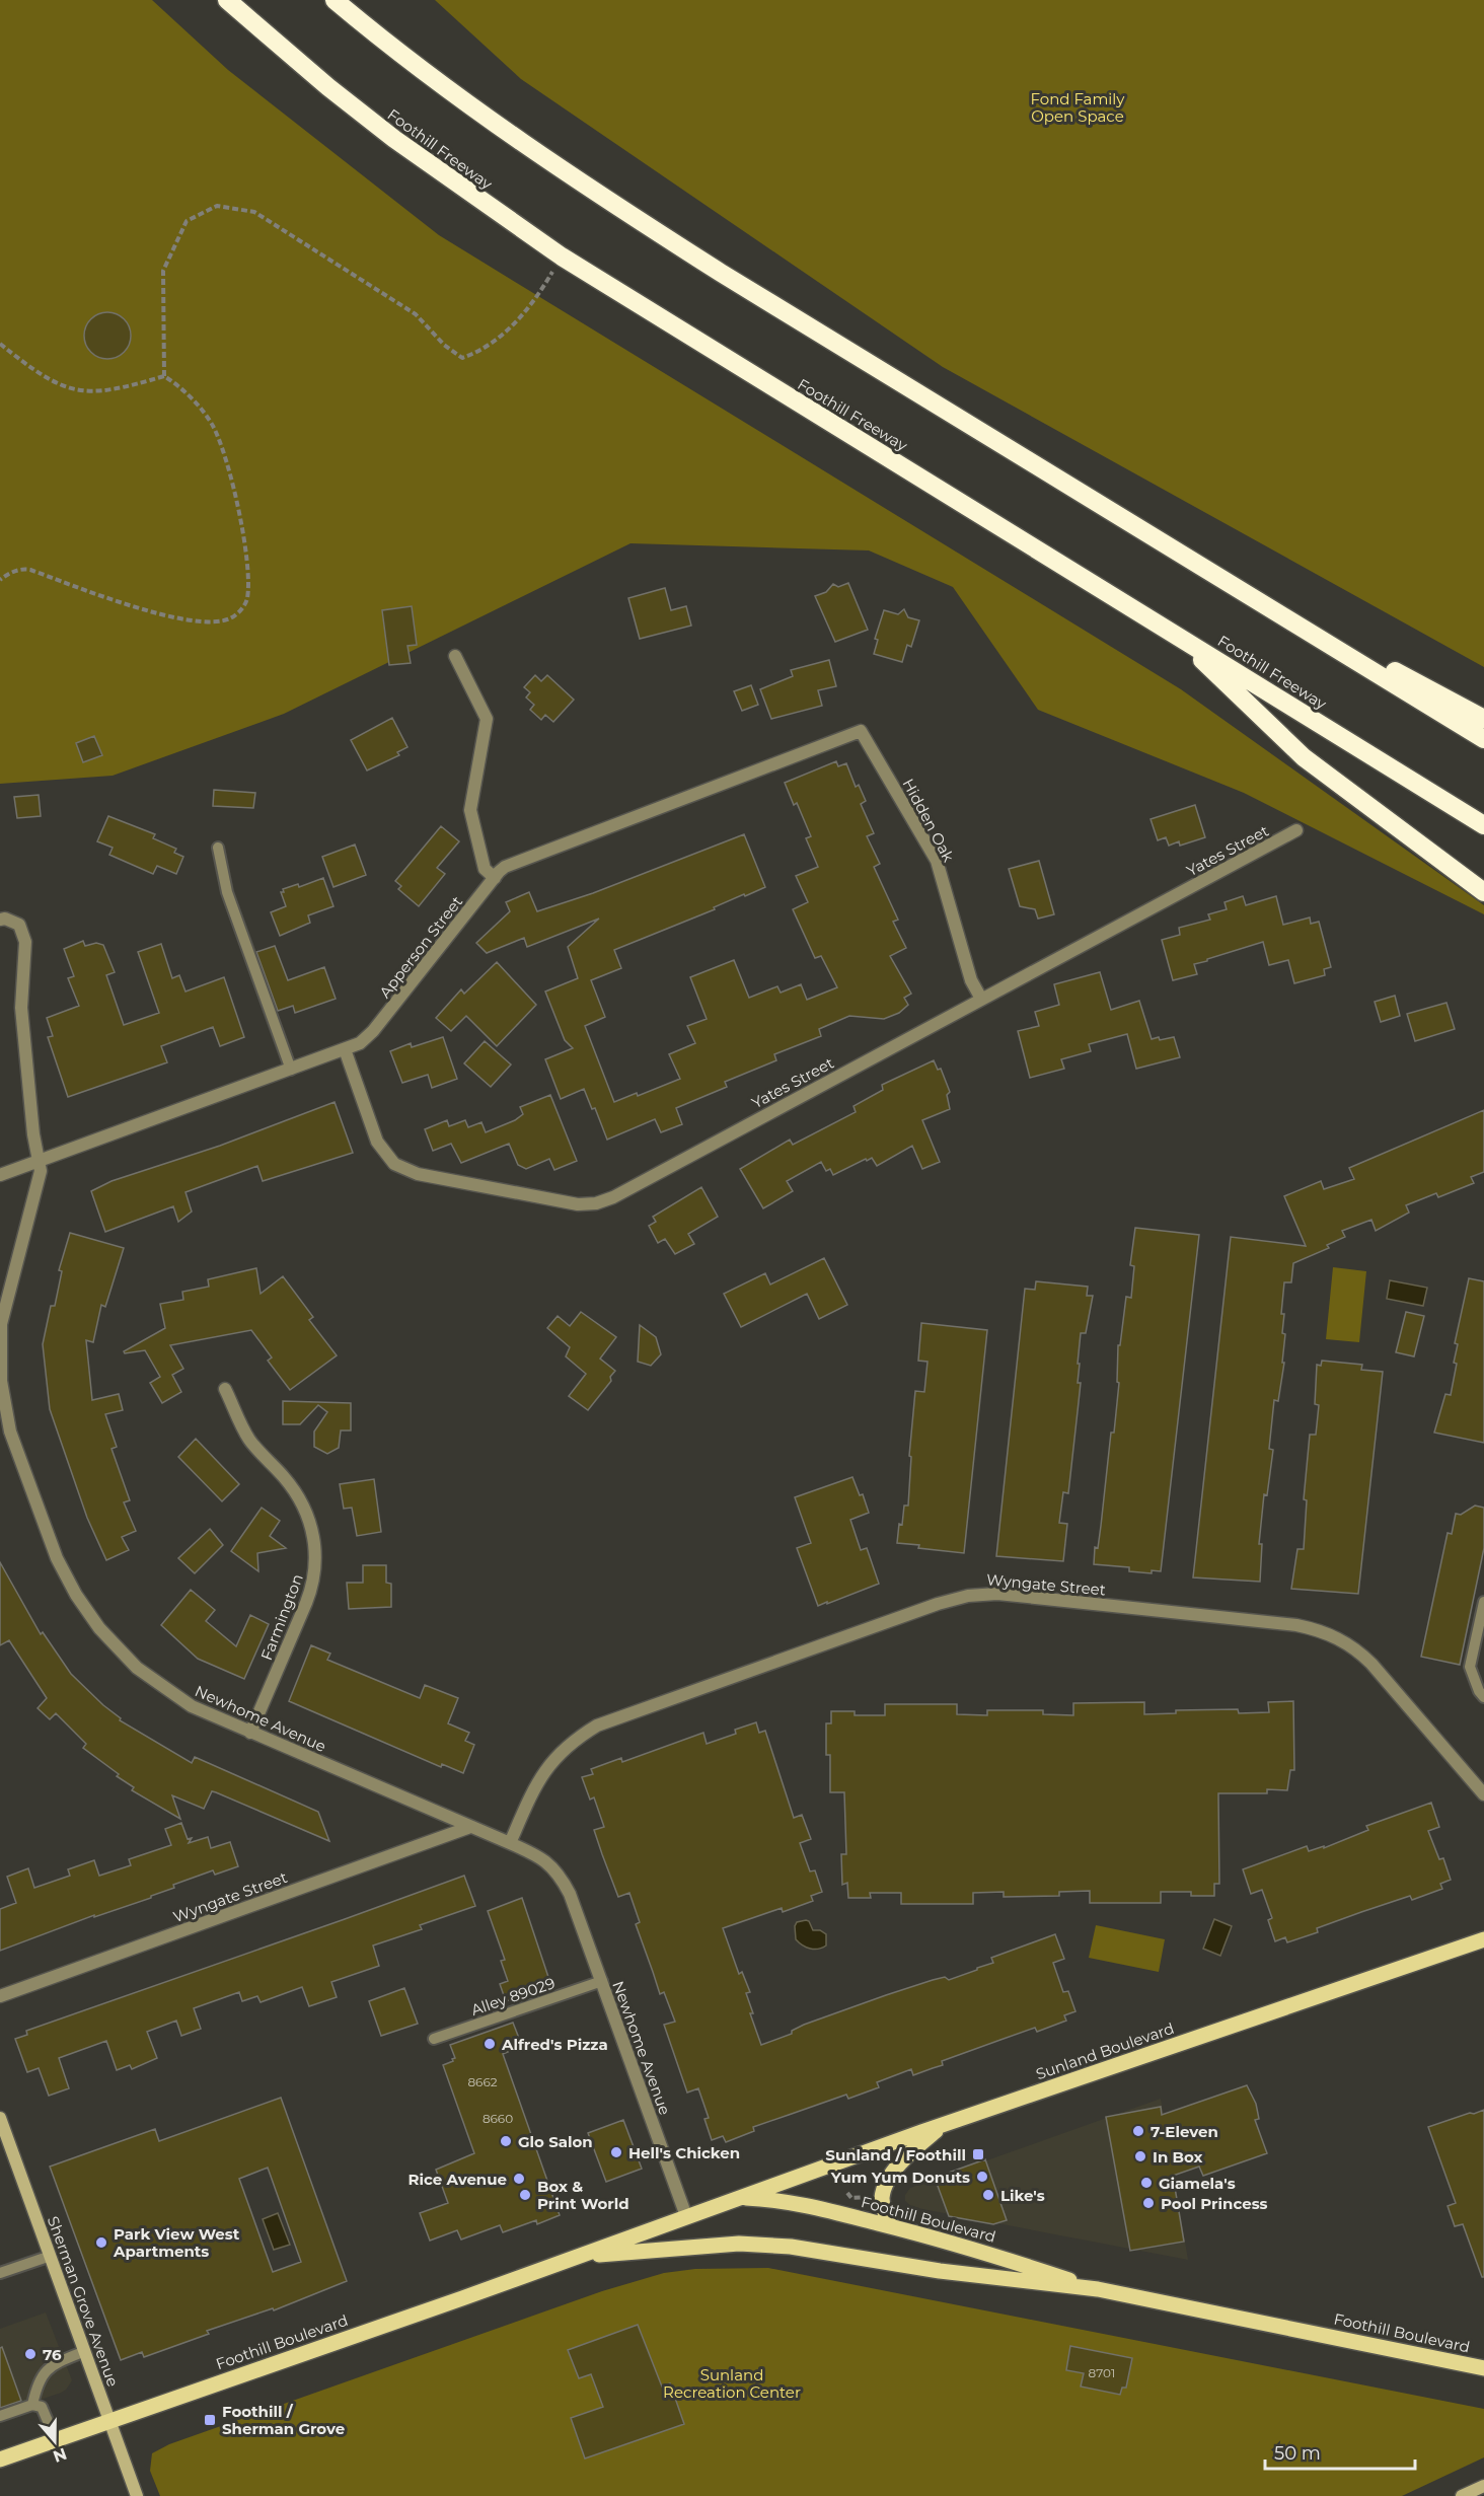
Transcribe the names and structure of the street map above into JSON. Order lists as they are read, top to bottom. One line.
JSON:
{"streets":{"highway":["Foothill Freeway"],"main road":["Sunland Boulevard","Foothill Boulevard"],"street":["Hidden Oak","Yates Street","Apperson Street","Wyngate Street","Farmington","Newhome Avenue","Sherman Grove Avenue"],"lane":["Alley 89029"]},"crossings":[["Hidden Oak","Yates Street"],["Hidden Oak","Apperson Street"],["Yates Street","Apperson Street"],["Apperson Street","Newhome Avenue"],["Wyngate Street","Newhome Avenue"],["Farmington","Newhome Avenue"],["Newhome Avenue","Alley 89029"],["Newhome Avenue","Foothill Boulevard"],["Sunland Boulevard","Foothill Boulevard"],["Foothill Boulevard","Sherman Grove Avenue"]],"parks":["Fond Family Open Space","Sunland Recreation Center"],"places":{"other":["Alfred's Pizza","7-Eleven","Glo Salon","Hell's Chicken","In Box","Yum Yum Donuts","Rice Avenue","Giamela's","Box & Print World","Like's","Pool Princess","Park View West Apartments","76"],"transit":["Sunland / Foothill","Foothill / Sherman Grove"]},"house_numbers":["8662","8660","8701"],"scale_bar":"50 m","north":"bottom"}
